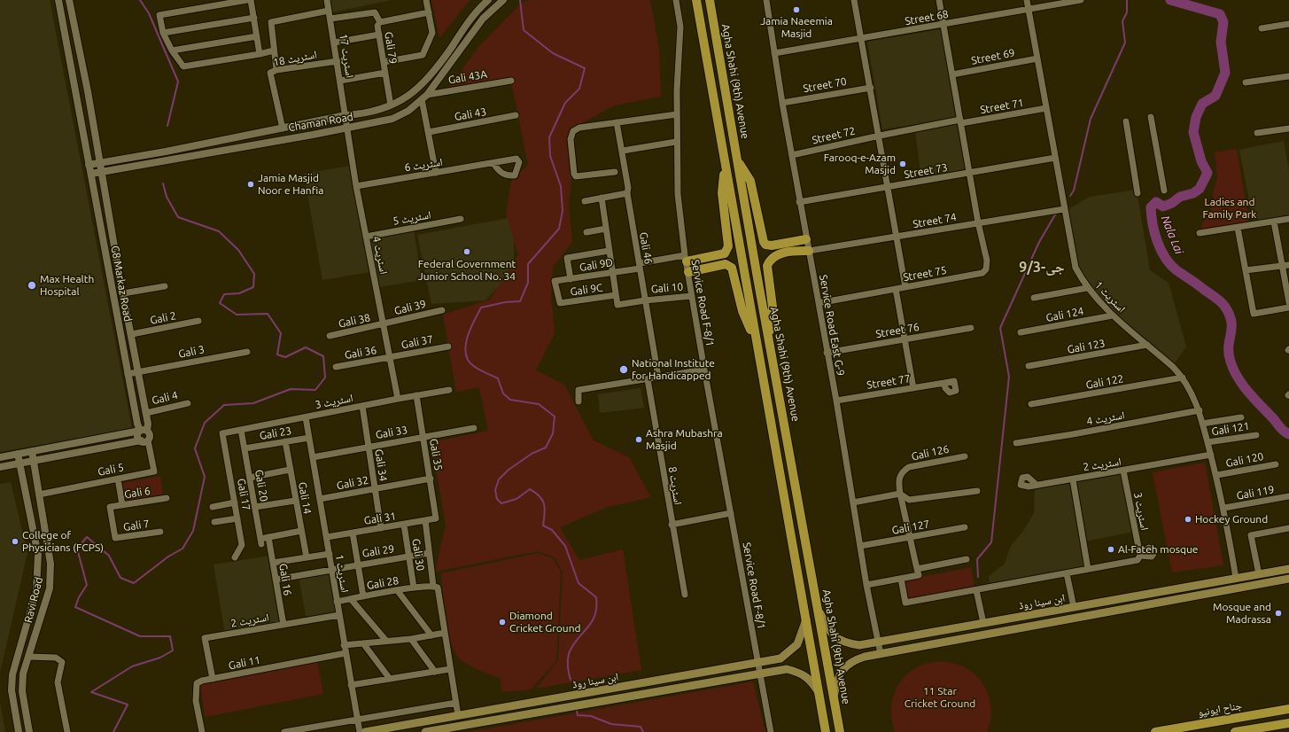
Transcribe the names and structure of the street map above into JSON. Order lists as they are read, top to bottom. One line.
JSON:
{"streets":{"main road":["Agha Shahi (9th) Avenue","ابن سینا روڈ","جناح ایونیو"],"street":["Street 68","Gali 79","اسٹریٹ 17","Street 69","اسٹریٹ 18","Gali 43A","Street 70","Street 71","Gali 43","Chaman Road","Street 72","اسٹریٹ 6","Street 73","اسٹریٹ 5","Street 74","Gali 46","اسٹریٹ 4","Gali 9D","Street 75","G8 Markaz Road","Gali 10","Gali 9C","اسٹریٹ 1","Service Road F-8/1","Gali 39","Gali 124","Gali 2","Gali 38","Service Road East G-9","Street 76","Gali 37","Gali 123","Gali 3","Gali 36","Street 77","Gali 122","Gali 4","اسٹریٹ 3","Gali 121","Gali 33","Gali 23","Gali 126","Gali 35","Gali 120","اسٹریٹ 2","Gali 34","Gali 5","Gali 32","Gali 20","اسٹریٹ 8","Gali 6","Gali 119","Gali 17","Gali 14","Gali 31","Gali 7","Gali 127","Gali 29","Gali 30","Gali 16","Gali 28","Ravi Road","Gali 11"]},"crossings":[["Street 68","Street 75"],["Street 68","اسٹریٹ 1"],["Street 68","Service Road East G-9"],["Gali 79","Chaman Road"],["اسٹریٹ 17","اسٹریٹ 18"],["اسٹریٹ 17","Chaman Road"],["اسٹریٹ 17","اسٹریٹ 4"],["Street 69","Street 75"],["Street 69","اسٹریٹ 1"],["اسٹریٹ 18","Chaman Road"],["Gali 43A","Chaman Road"],["Agha Shahi (9th) Avenue","ابن سینا روڈ"],["Street 70","Service Road East G-9"],["Street 71","Street 72"],["Street 71","Street 75"],["Street 71","اسٹریٹ 1"],["Chaman Road","اسٹریٹ 4"],["Chaman Road","G8 Markaz Road"],["Street 72","Service Road East G-9"],["اسٹریٹ 6","اسٹریٹ 4"],["Street 73","Street 75"],["Street 73","اسٹریٹ 1"],["Street 73","Service Road East G-9"],["اسٹریٹ 5","اسٹریٹ 4"],["Street 74","Street 75"],["Street 74","اسٹریٹ 1"],["Street 74","Service Road East G-9"],["Gali 46","Gali 9D"],["Gali 46","Gali 10"],["اسٹریٹ 4","اسٹریٹ 1"],["اسٹریٹ 4","Gali 39"],["اسٹریٹ 4","Gali 38"],["اسٹریٹ 4","Gali 37"],["اسٹریٹ 4","Gali 36"],["اسٹریٹ 4","اسٹریٹ 3"],["Gali 9D","Gali 9C"],["Gali 9D","Service Road F-8/1"],["Street 75","Service Road East G-9"],["G8 Markaz Road","Gali 2"],["G8 Markaz Road","Gali 3"],["G8 Markaz Road","Gali 4"],["Gali 10","Gali 9C"],["Gali 10","Service Road F-8/1"],["اسٹریٹ 1","Gali 124"],["اسٹریٹ 1","Gali 123"],["اسٹریٹ 1","Gali 122"],["اسٹریٹ 1","اسٹریٹ 3"],["اسٹریٹ 1","Gali 121"],["اسٹریٹ 1","Gali 33"],["اسٹریٹ 1","Gali 23"],["اسٹریٹ 1","Gali 120"],["اسٹریٹ 1","اسٹریٹ 2"],["اسٹریٹ 1","Gali 32"],["اسٹریٹ 1","Gali 119"],["اسٹریٹ 1","Gali 31"],["اسٹریٹ 1","Gali 29"],["اسٹریٹ 1","Gali 28"],["اسٹریٹ 1","ابن سینا روڈ"],["اسٹریٹ 1","Gali 11"],["Service Road F-8/1","ابن سینا روڈ"],["Gali 39","Gali 38"],["Service Road East G-9","Street 76"],["Service Road East G-9","Street 77"],["Service Road East G-9","Gali 127"],["Service Road East G-9","ابن سینا روڈ"],["Gali 37","Gali 36"],["اسٹریٹ 3","Gali 35"],["اسٹریٹ 3","اسٹریٹ 2"],["اسٹریٹ 3","Gali 34"],["اسٹریٹ 3","Gali 20"],["اسٹریٹ 3","Gali 17"],["Gali 33","Gali 35"],["Gali 33","Gali 34"],["Gali 23","Gali 20"],["Gali 23","Gali 14"],["Gali 126","Gali 127"],["Gali 35","Gali 32"],["Gali 35","Gali 31"],["اسٹریٹ 2","Gali 16"],["اسٹریٹ 2","Gali 11"],["Gali 34","Gali 32"],["Gali 34","Gali 31"],["Gali 5","Ravi Road"],["Gali 20","Gali 16"],["Gali 6","Gali 7"],["Gali 31","Gali 30"],["Gali 29","Gali 30"],["Gali 29","Gali 16"],["Gali 30","Gali 28"]],"districts":["جی-9/3"],"water":["Nala Lai"],"parks":["Ladies and Family Park","11 Star Cricket Ground"],"places":["Jamia Naeemia Masjid","Farooq-e-Azam Masjid","Jamia Masjid Noor e Hanfia","Federal Government Junior School No. 34","Max Health Hospital","National Institute for Handicapped","Ashra Mubashra Masjid","Hockey Ground","College of Physicians (FCPS)","Al-Fateh mosque","Mosque and Madrassa","Diamond Cricket Ground"]}
